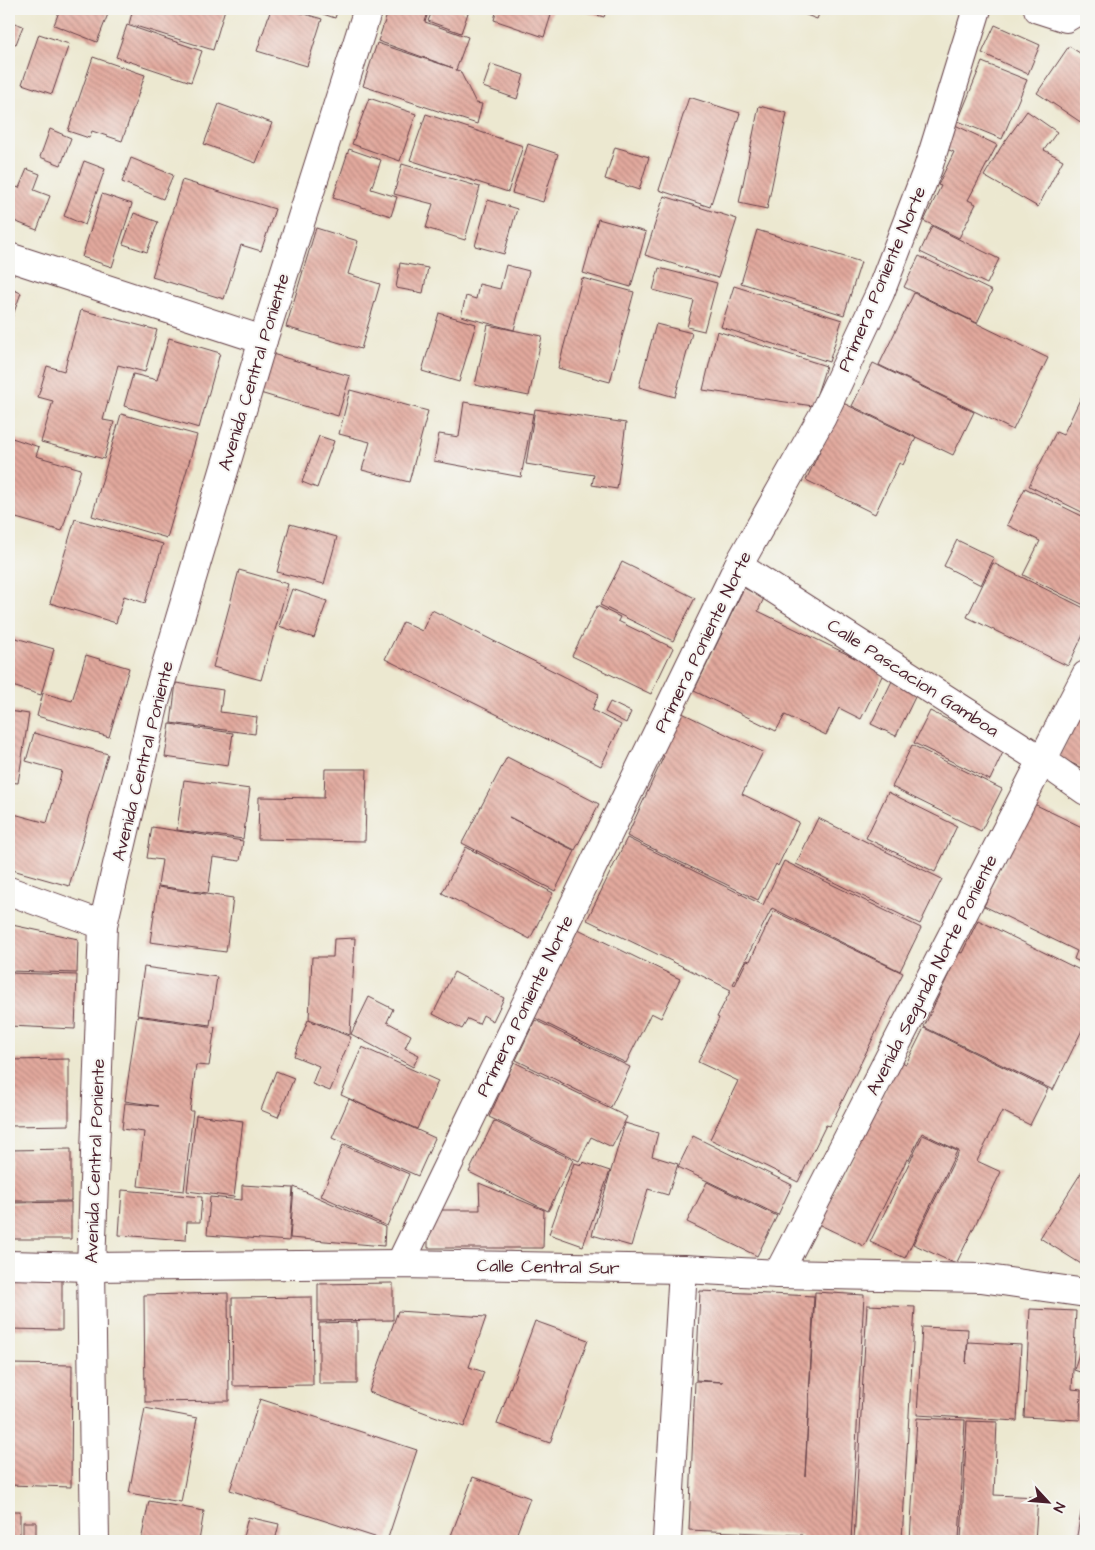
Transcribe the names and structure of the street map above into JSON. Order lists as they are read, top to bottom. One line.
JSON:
{"streets":{"street":["Primera Poniente Norte","Avenida Central Poniente","Calle Pascacion Gamboa","Avenida Segunda Norte Poniente","Calle Central Sur"]},"crossings":[["Primera Poniente Norte","Calle Pascacion Gamboa"],["Primera Poniente Norte","Calle Central Sur"],["Avenida Central Poniente","Calle Central Sur"],["Calle Pascacion Gamboa","Avenida Segunda Norte Poniente"],["Avenida Segunda Norte Poniente","Calle Central Sur"]],"north":"bottom right"}
